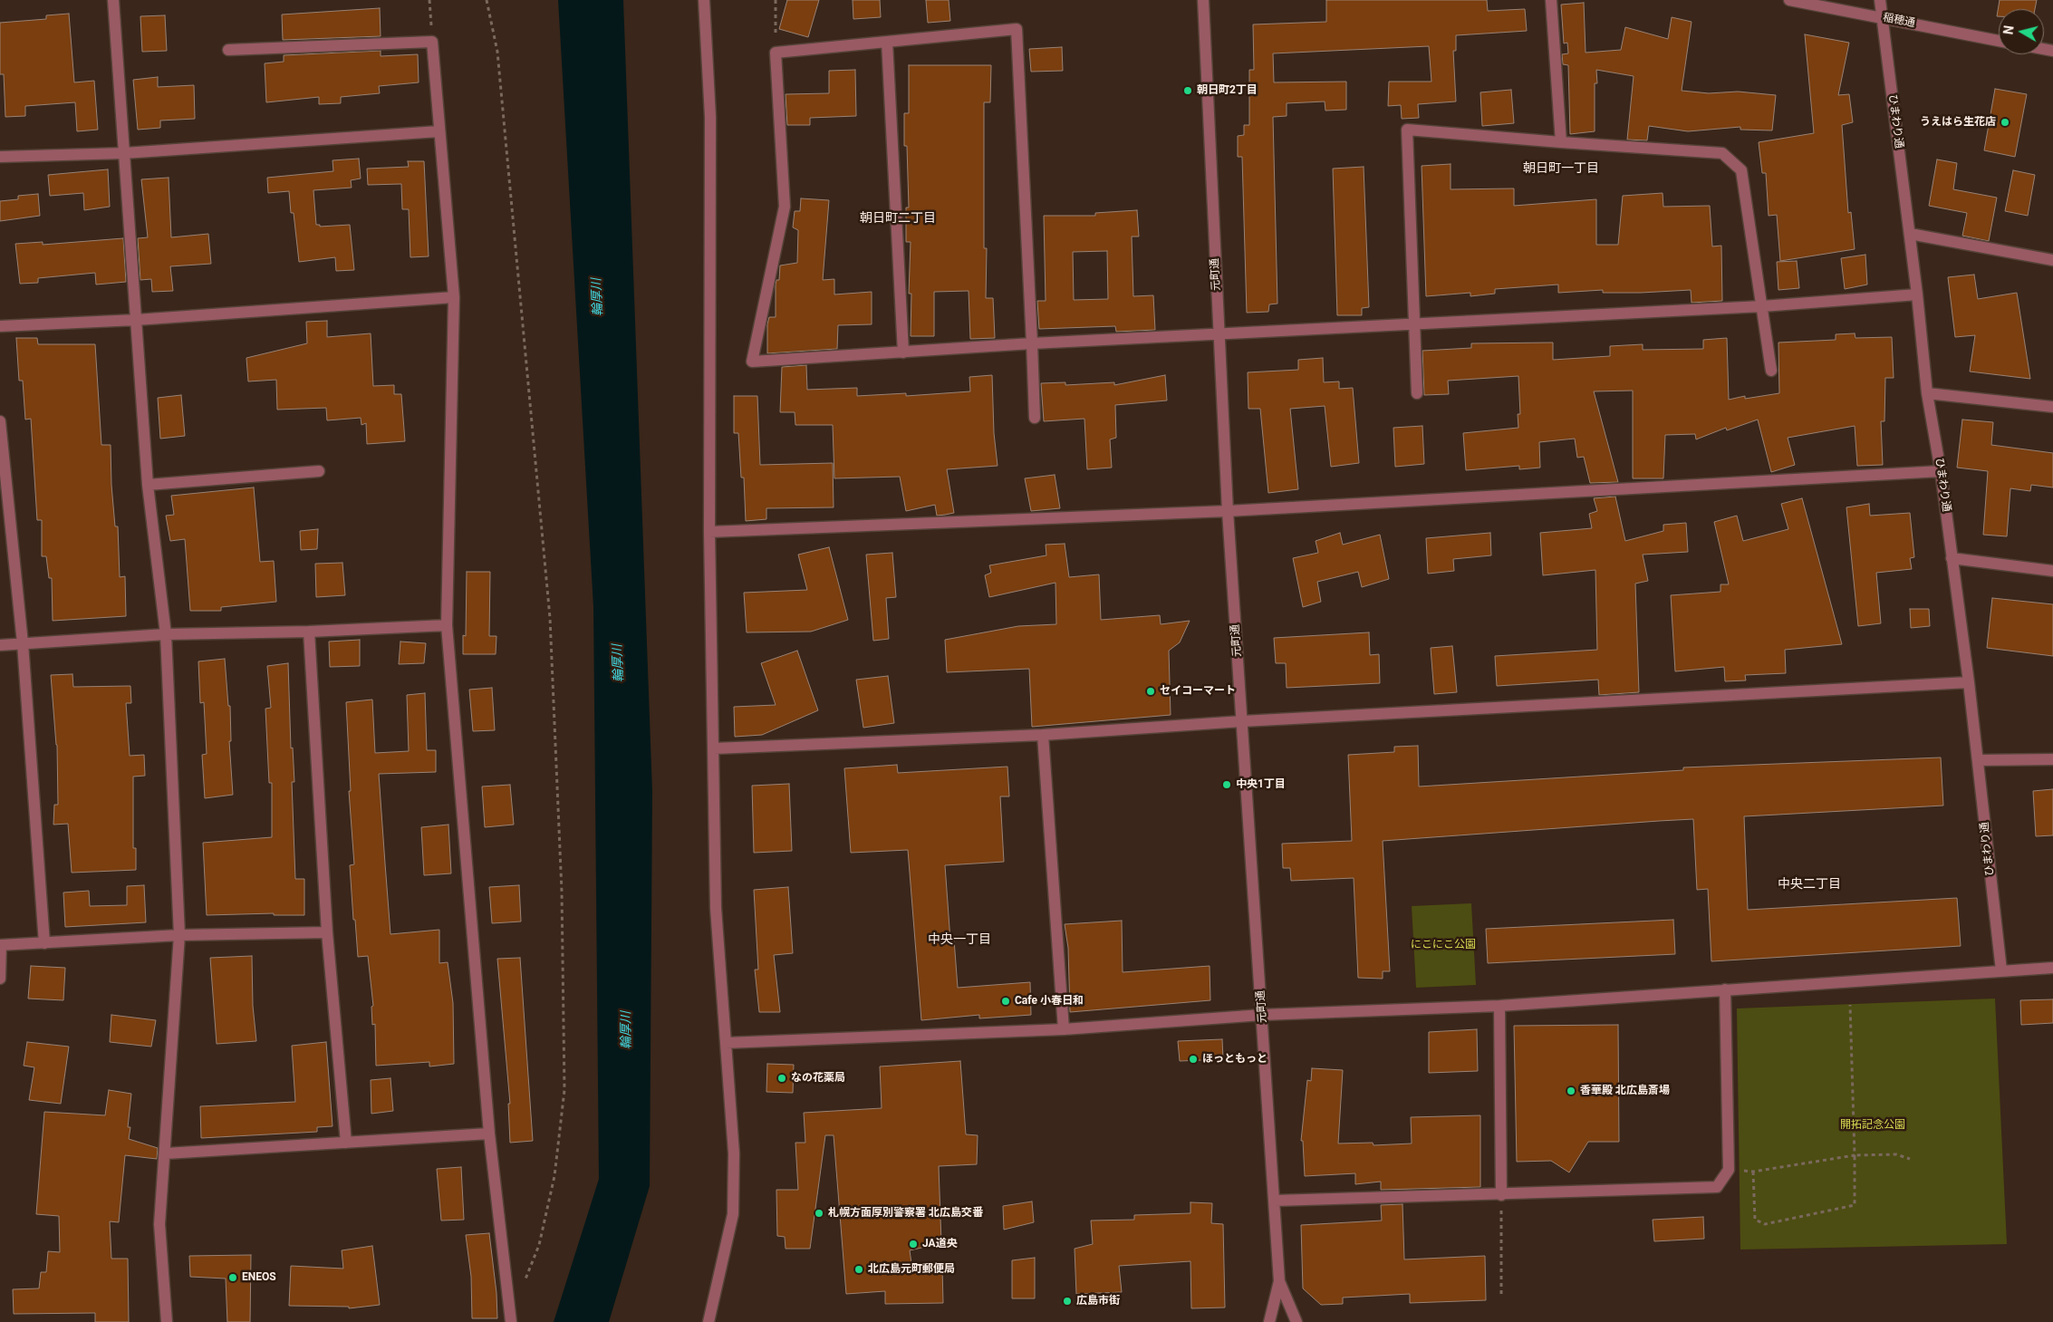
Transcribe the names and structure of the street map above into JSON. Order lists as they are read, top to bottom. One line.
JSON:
{"streets":{"street":["稲穂通","ひまわり通","元町通"]},"crossings":[["稲穂通","ひまわり通"]],"districts":["朝日町一丁目","朝日町二丁目","中央二丁目","中央一丁目"],"water":["輪厚川"],"parks":["にこにこ公園","開拓記念公園"],"places":["朝日町2丁目","うえはら生花店","セイコーマート","中央1丁目","Cafe 小春日和","ほっともっと","なの花薬局","香華殿 北広島斎場","札幌方面厚別警察署 北広島交番","JA道央","北広島元町郵便局","ENEOS","広島市街"],"north":"left"}
